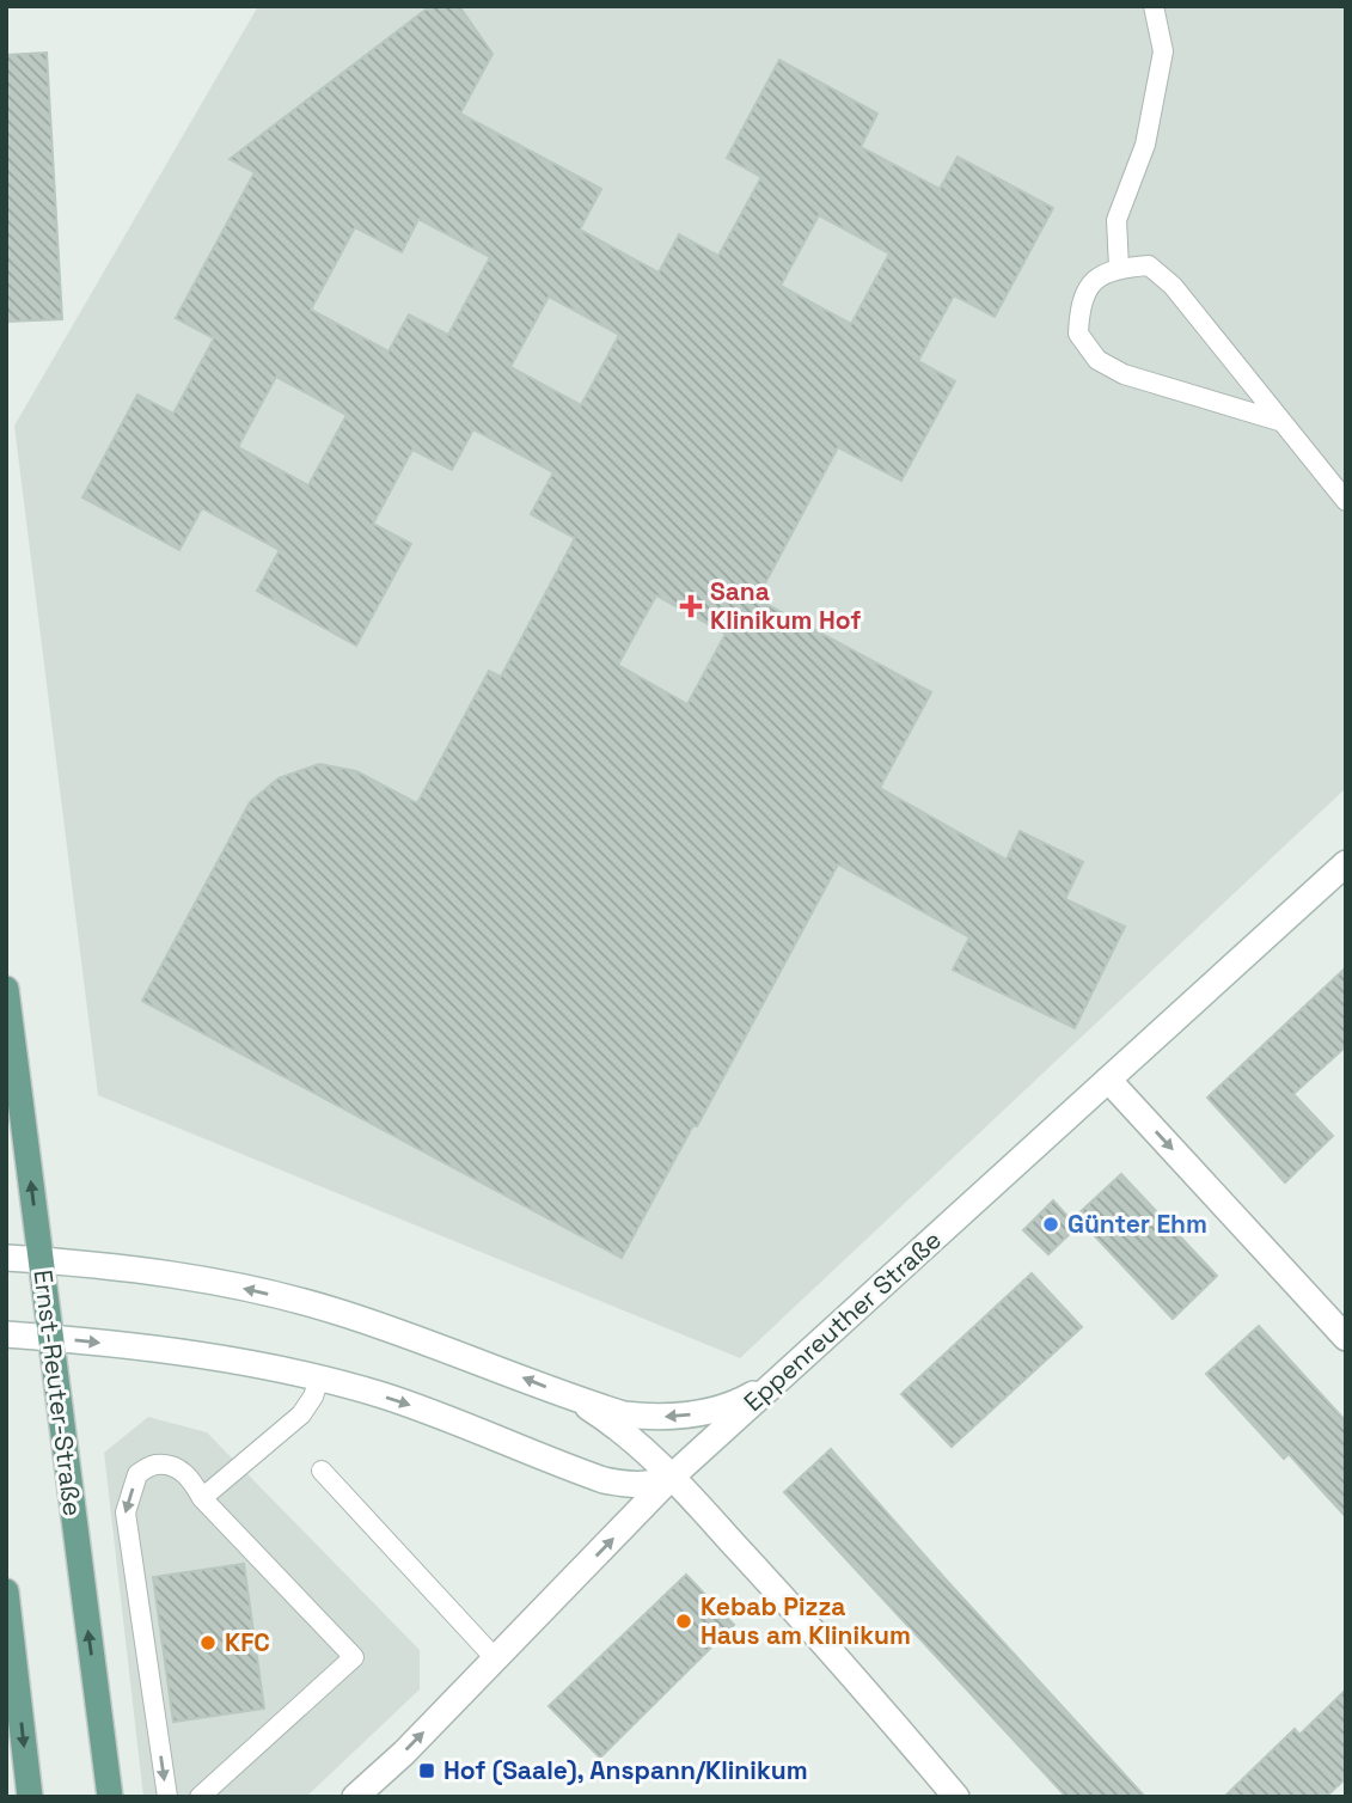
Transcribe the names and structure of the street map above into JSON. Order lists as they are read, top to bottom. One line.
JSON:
{"streets":{"main road":["Eppenreuther Straße","Ernst-Reuter-Straße"]},"one_way":["Ernst-Reuter-Straße"],"places":{"health":["Sana Klinikum Hof"],"other":["Günter Ehm","Kebab Pizza Haus am Klinikum","KFC"],"transit":["Hof (Saale), Anspann/Klinikum"]}}
